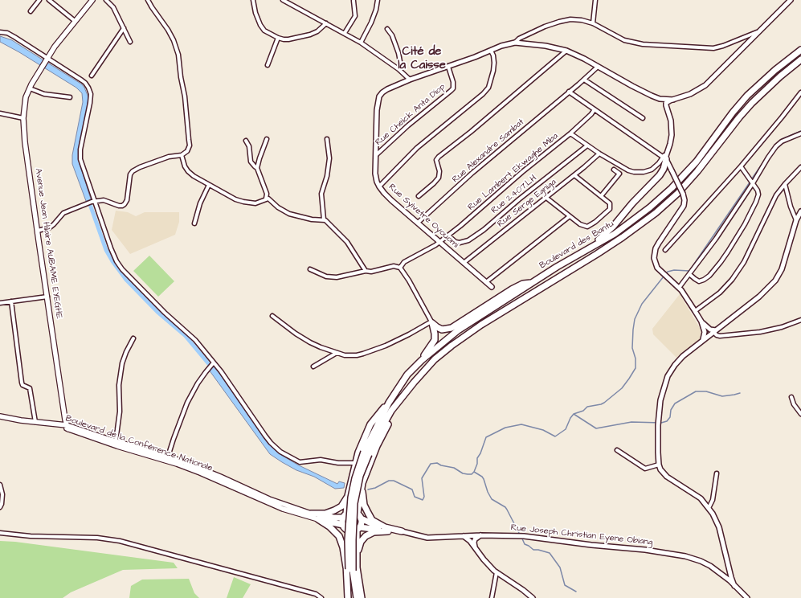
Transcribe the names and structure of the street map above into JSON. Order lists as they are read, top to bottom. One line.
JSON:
{"streets":{"highway":["Boulevard des Bantu"],"main road":["Avenue Jean Hilaire AUBAME EYEGHE","Boulevard de la Conférence Nationale"],"street":["Rue Cheick Anta Diop","Rue Alexandre Sambat","Rue Lambert Ekwaghe Mba","Rue 2.407.LH","Rue Serge Egniga","Rue Sylvetre Oyouomi","Rue Joseph Christian Eyene Obiang"]},"crossings":[["Rue Cheick Anta Diop","Rue Sylvetre Oyouomi"],["Rue Alexandre Sambat","Rue Sylvetre Oyouomi"],["Rue Lambert Ekwaghe Mba","Rue 2.407.LH"],["Rue Lambert Ekwaghe Mba","Rue Sylvetre Oyouomi"],["Rue Serge Egniga","Rue Sylvetre Oyouomi"],["Avenue Jean Hilaire AUBAME EYEGHE","Boulevard de la Conférence Nationale"]],"districts":["Cité de la Caisse"]}
